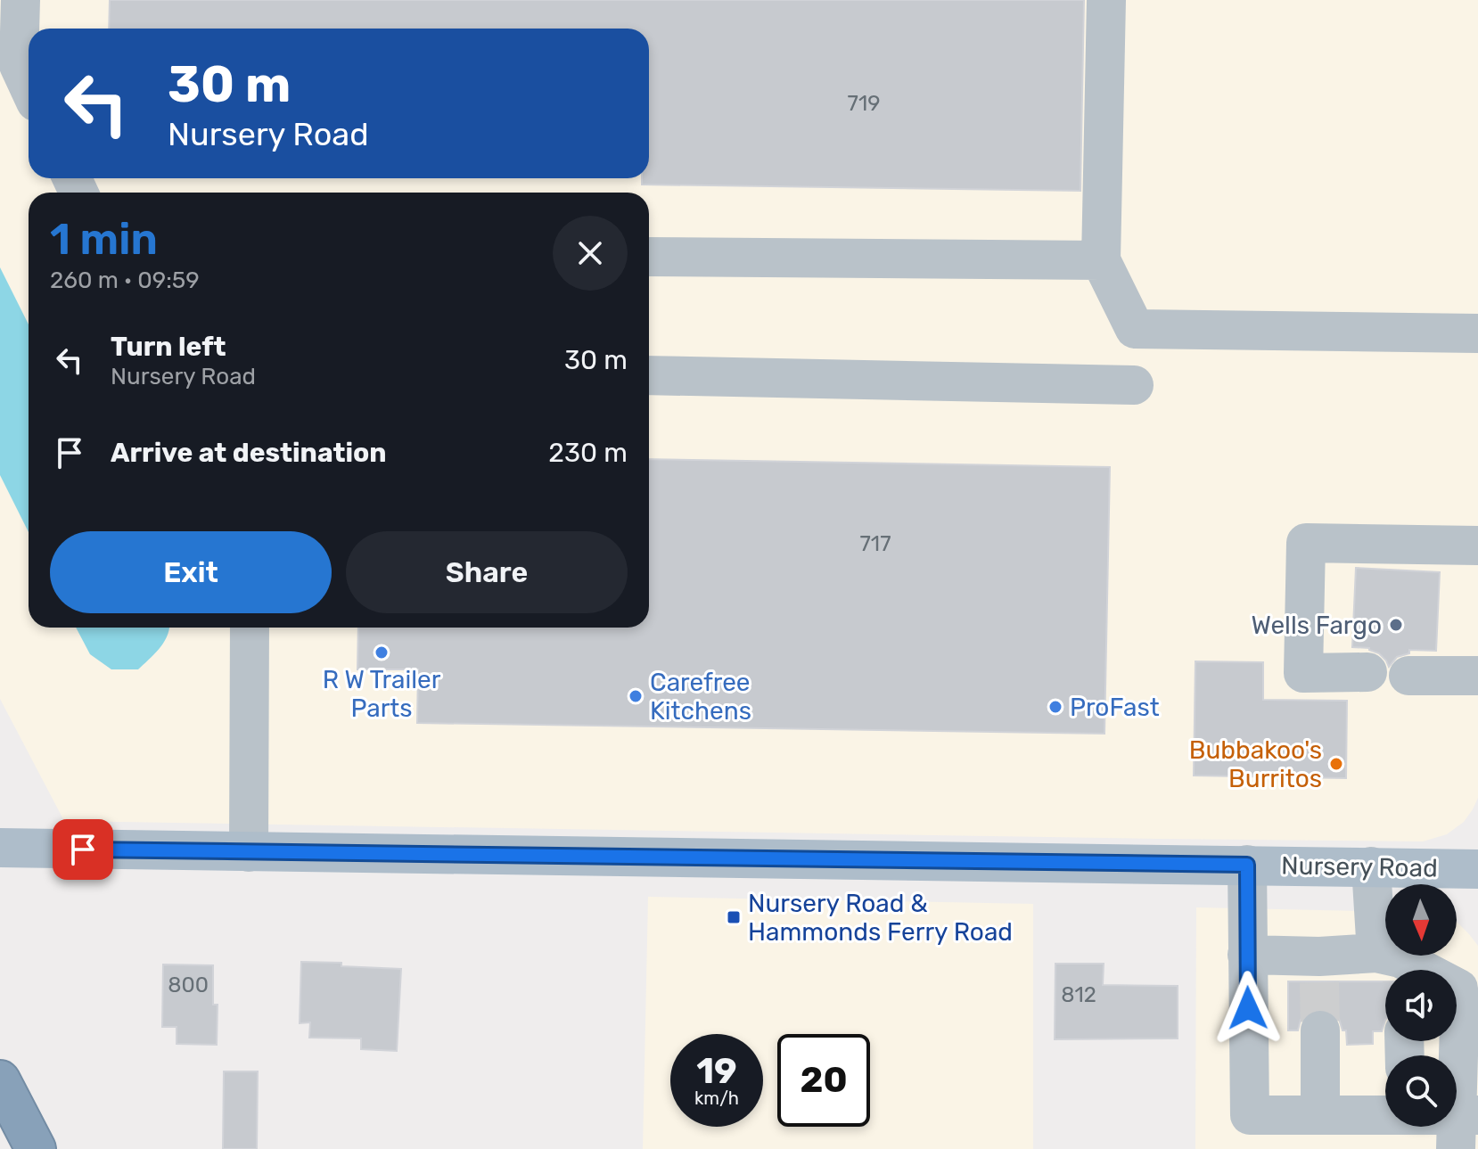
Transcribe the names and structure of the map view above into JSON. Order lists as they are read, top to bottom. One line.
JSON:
{"streets":{"main road":["Nursery Road"]},"places":{"other":["Wells Fargo","R W Trailer Parts","Carefree Kitchens","ProFast","Bubbakoo's Burritos"],"transit":["Nursery Road & Hammonds Ferry Road"]},"house_numbers":["719","717","800","812"],"north":"bottom","page":{"turn":["30 m","Nursery Road"],"heading":["1 min","260 m · 09:59"],"list":[{"name":"Turn left","note":"Nursery Road","value":"30 m"},{"name":"Arrive at destination","value":"230 m"}],"buttons":["Exit","Share"],"speed":"19 km/h","limit":"20"}}
